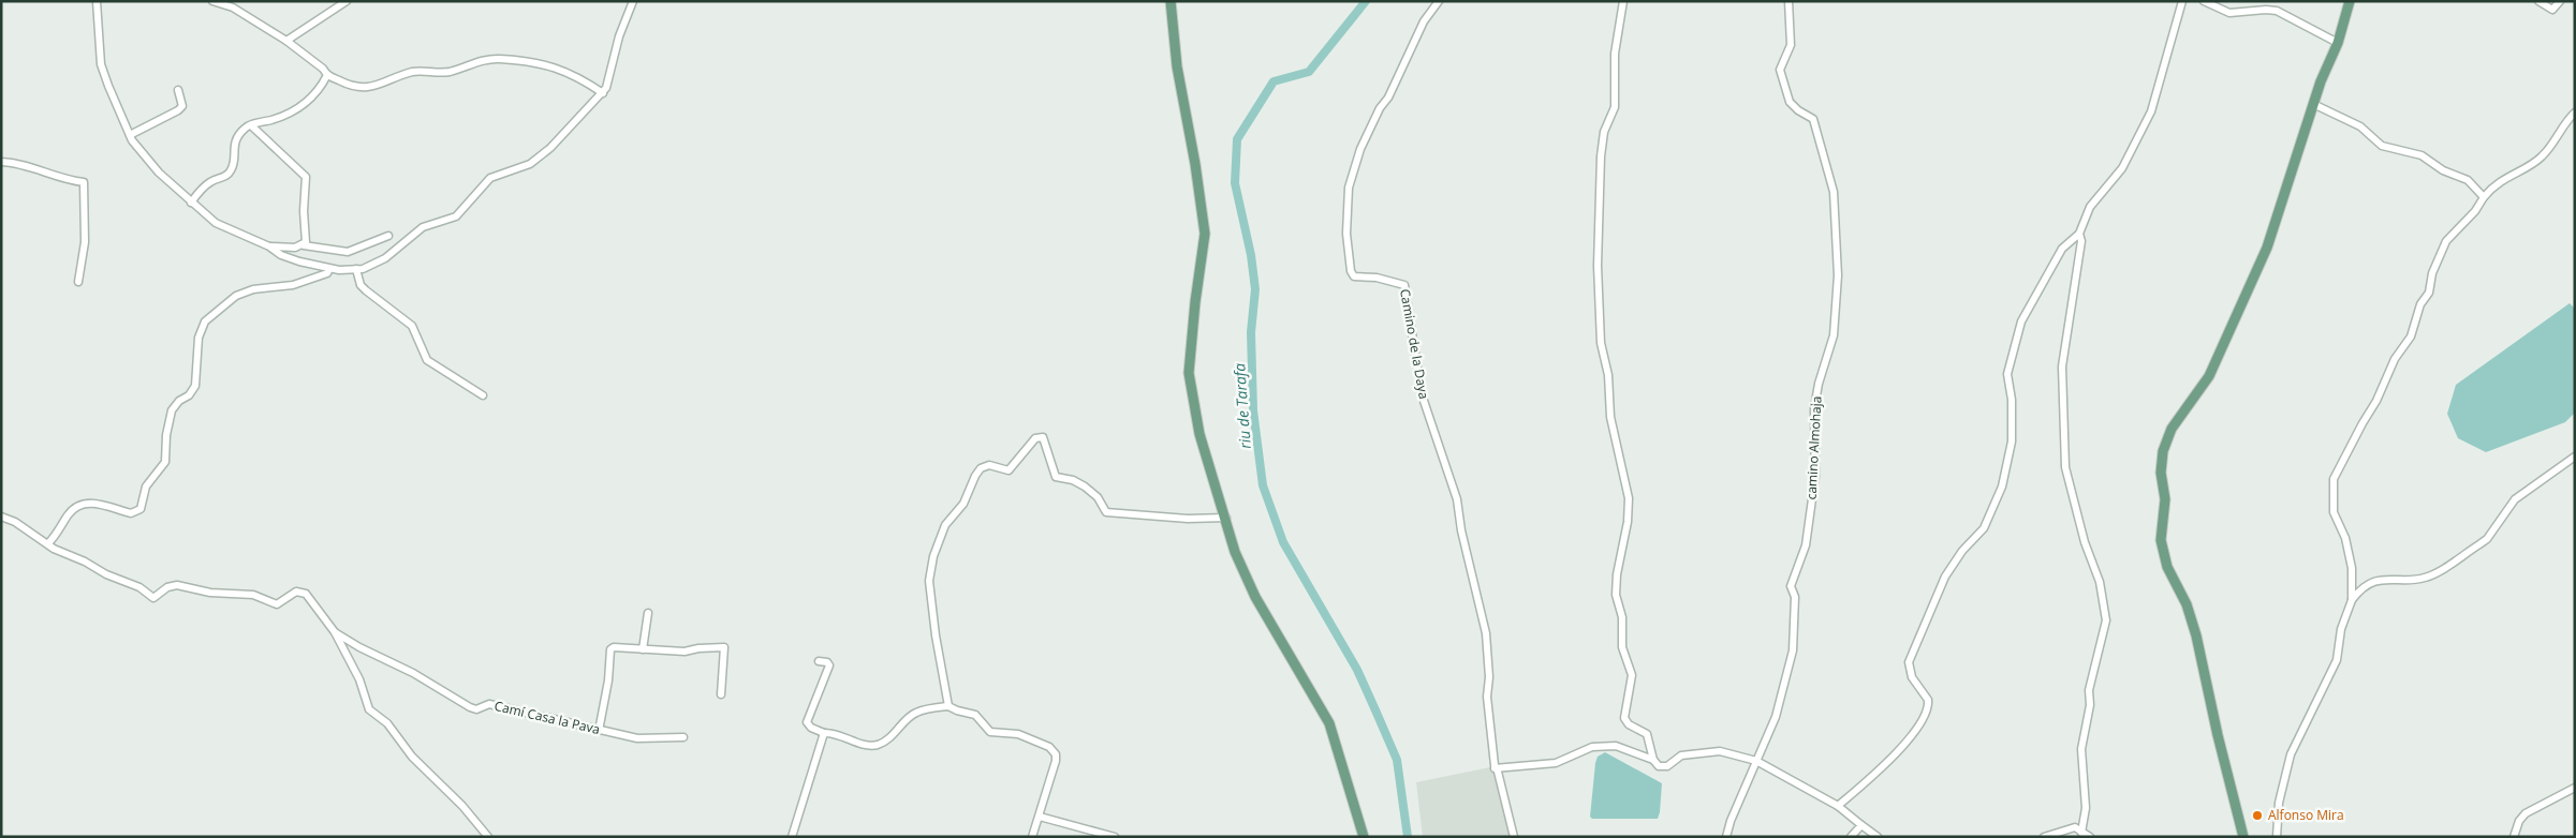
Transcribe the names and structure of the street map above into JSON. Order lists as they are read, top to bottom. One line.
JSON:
{"streets":{"street":["Camino de la Daya","camino Almohaja","Camí Casa la Pava"]},"water":["riu de Tarafa"],"places":["Alfonso Mira"]}
